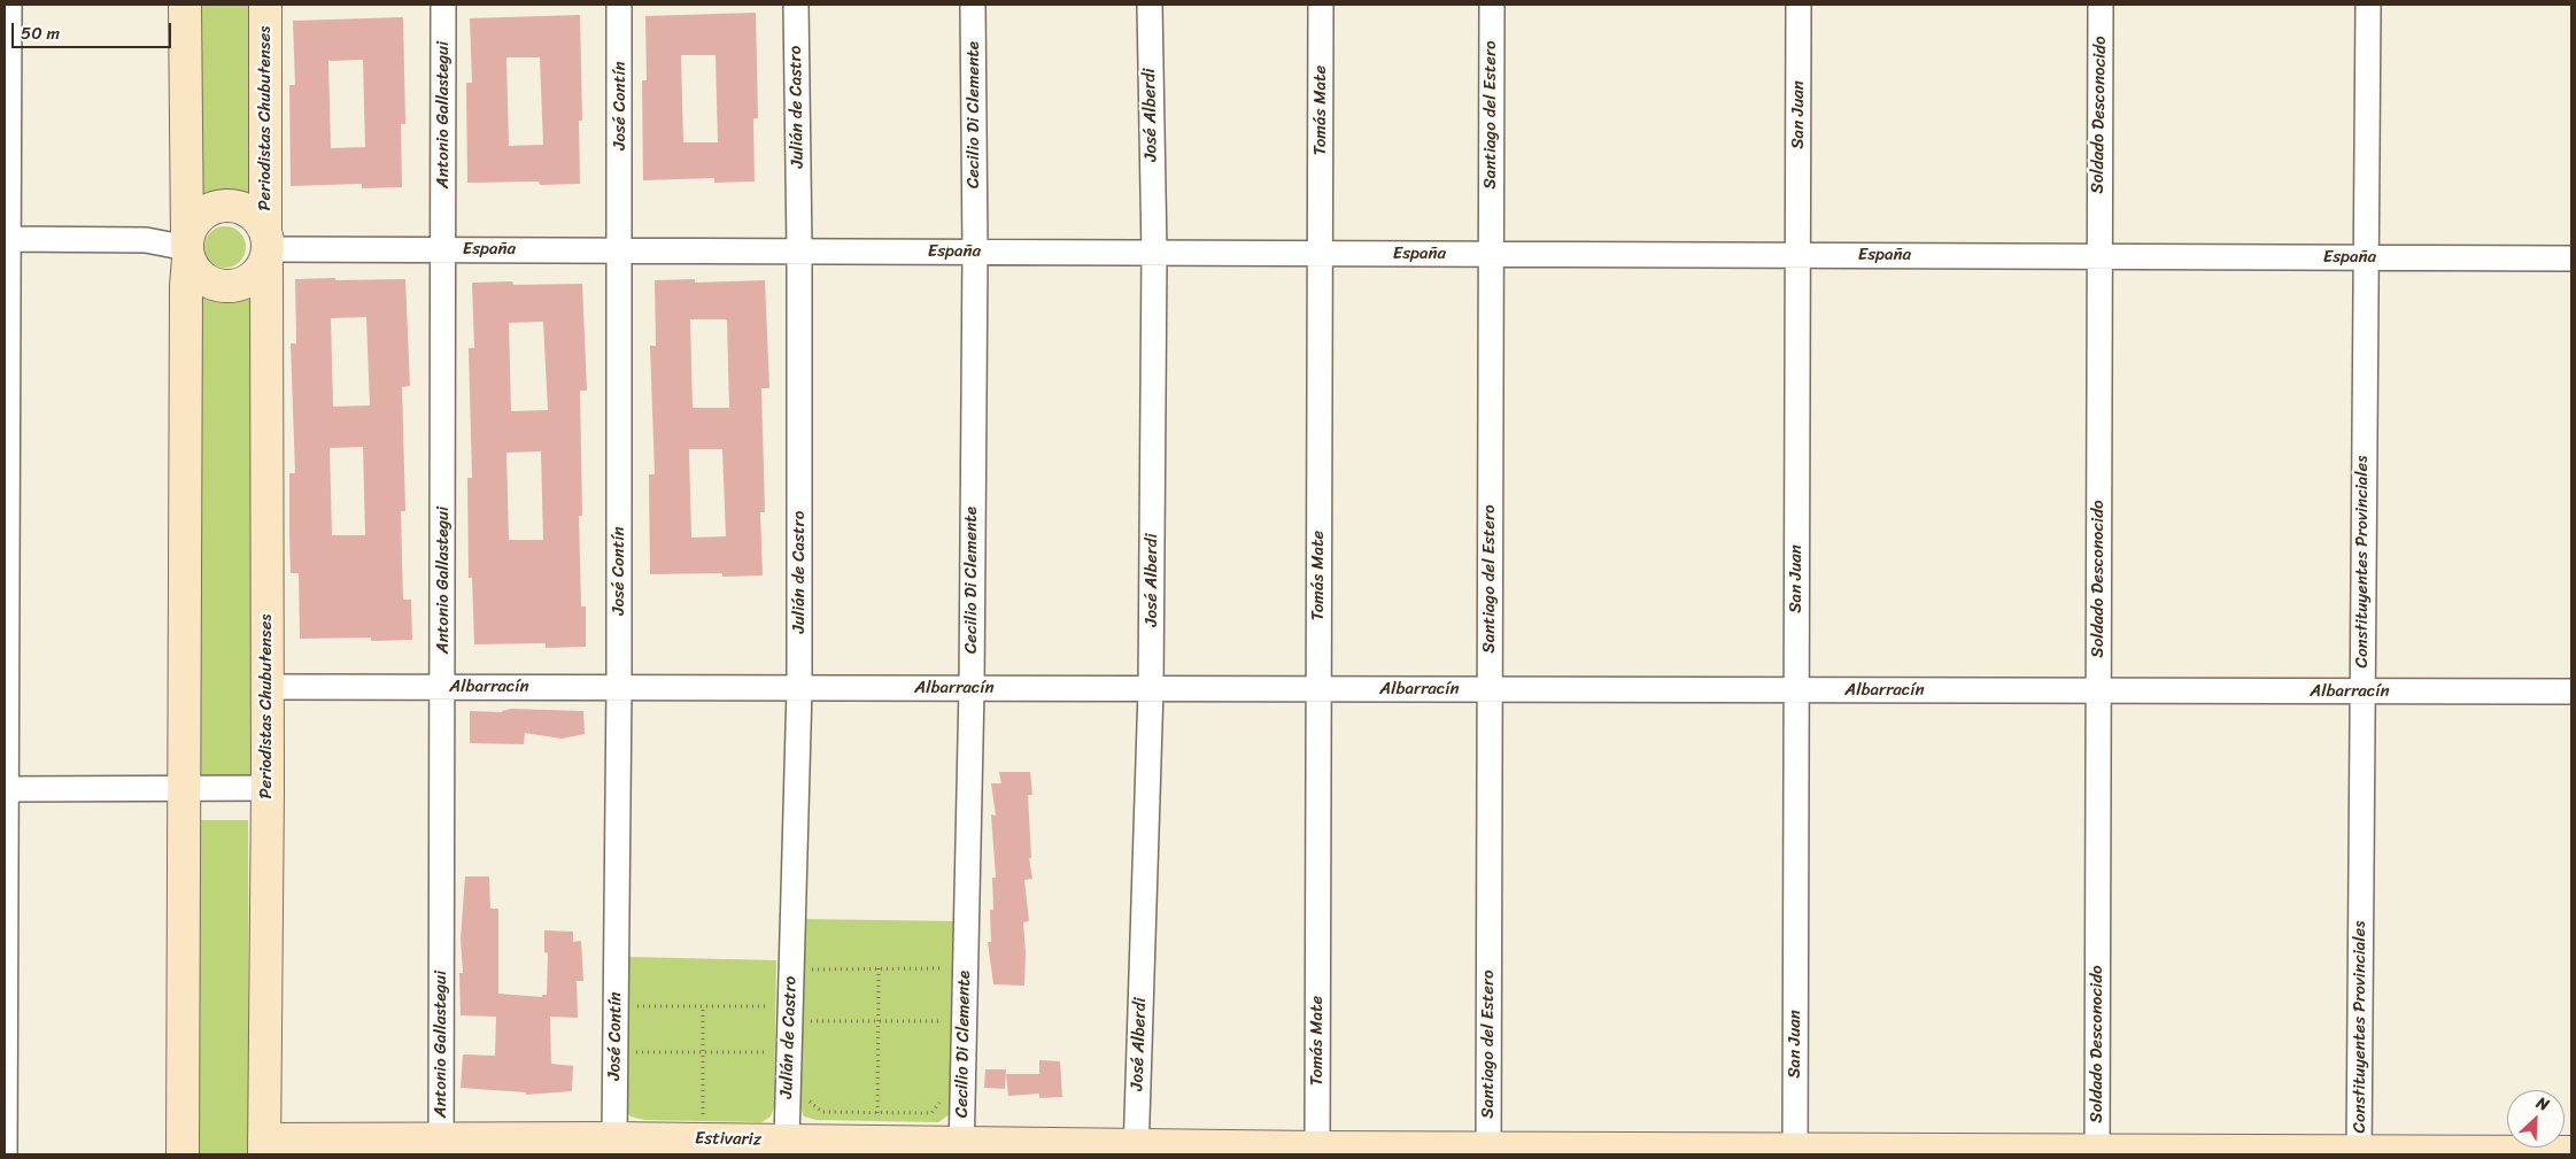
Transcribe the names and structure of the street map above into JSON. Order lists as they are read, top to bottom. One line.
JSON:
{"streets":{"street":["José Contín","Julián de Castro","Tomás Mate","Antonio Gallastegui","Cecilio Di Clemente","José Alberdi","Santiago del Estero","San Juan","Soldado Desconocido","Periodistas Chubutenses","España","Constituyentes Provinciales","Albarracín","Estivariz"]},"crossings":[["José Contín","España"],["José Contín","Albarracín"],["José Contín","Estivariz"],["Julián de Castro","España"],["Julián de Castro","Albarracín"],["Julián de Castro","Estivariz"],["Tomás Mate","España"],["Tomás Mate","Albarracín"],["Tomás Mate","Estivariz"],["Antonio Gallastegui","España"],["Antonio Gallastegui","Albarracín"],["Antonio Gallastegui","Estivariz"],["Cecilio Di Clemente","España"],["Cecilio Di Clemente","Albarracín"],["Cecilio Di Clemente","Estivariz"],["José Alberdi","España"],["José Alberdi","Albarracín"],["José Alberdi","Estivariz"],["Santiago del Estero","España"],["Santiago del Estero","Albarracín"],["Santiago del Estero","Estivariz"],["San Juan","España"],["San Juan","Albarracín"],["San Juan","Estivariz"],["Soldado Desconocido","España"],["Soldado Desconocido","Albarracín"],["Soldado Desconocido","Estivariz"],["Periodistas Chubutenses","España"],["Periodistas Chubutenses","Albarracín"],["Periodistas Chubutenses","Estivariz"],["España","Constituyentes Provinciales"],["Constituyentes Provinciales","Albarracín"],["Constituyentes Provinciales","Estivariz"]],"scale_bar":"50 m","north":"top right"}
